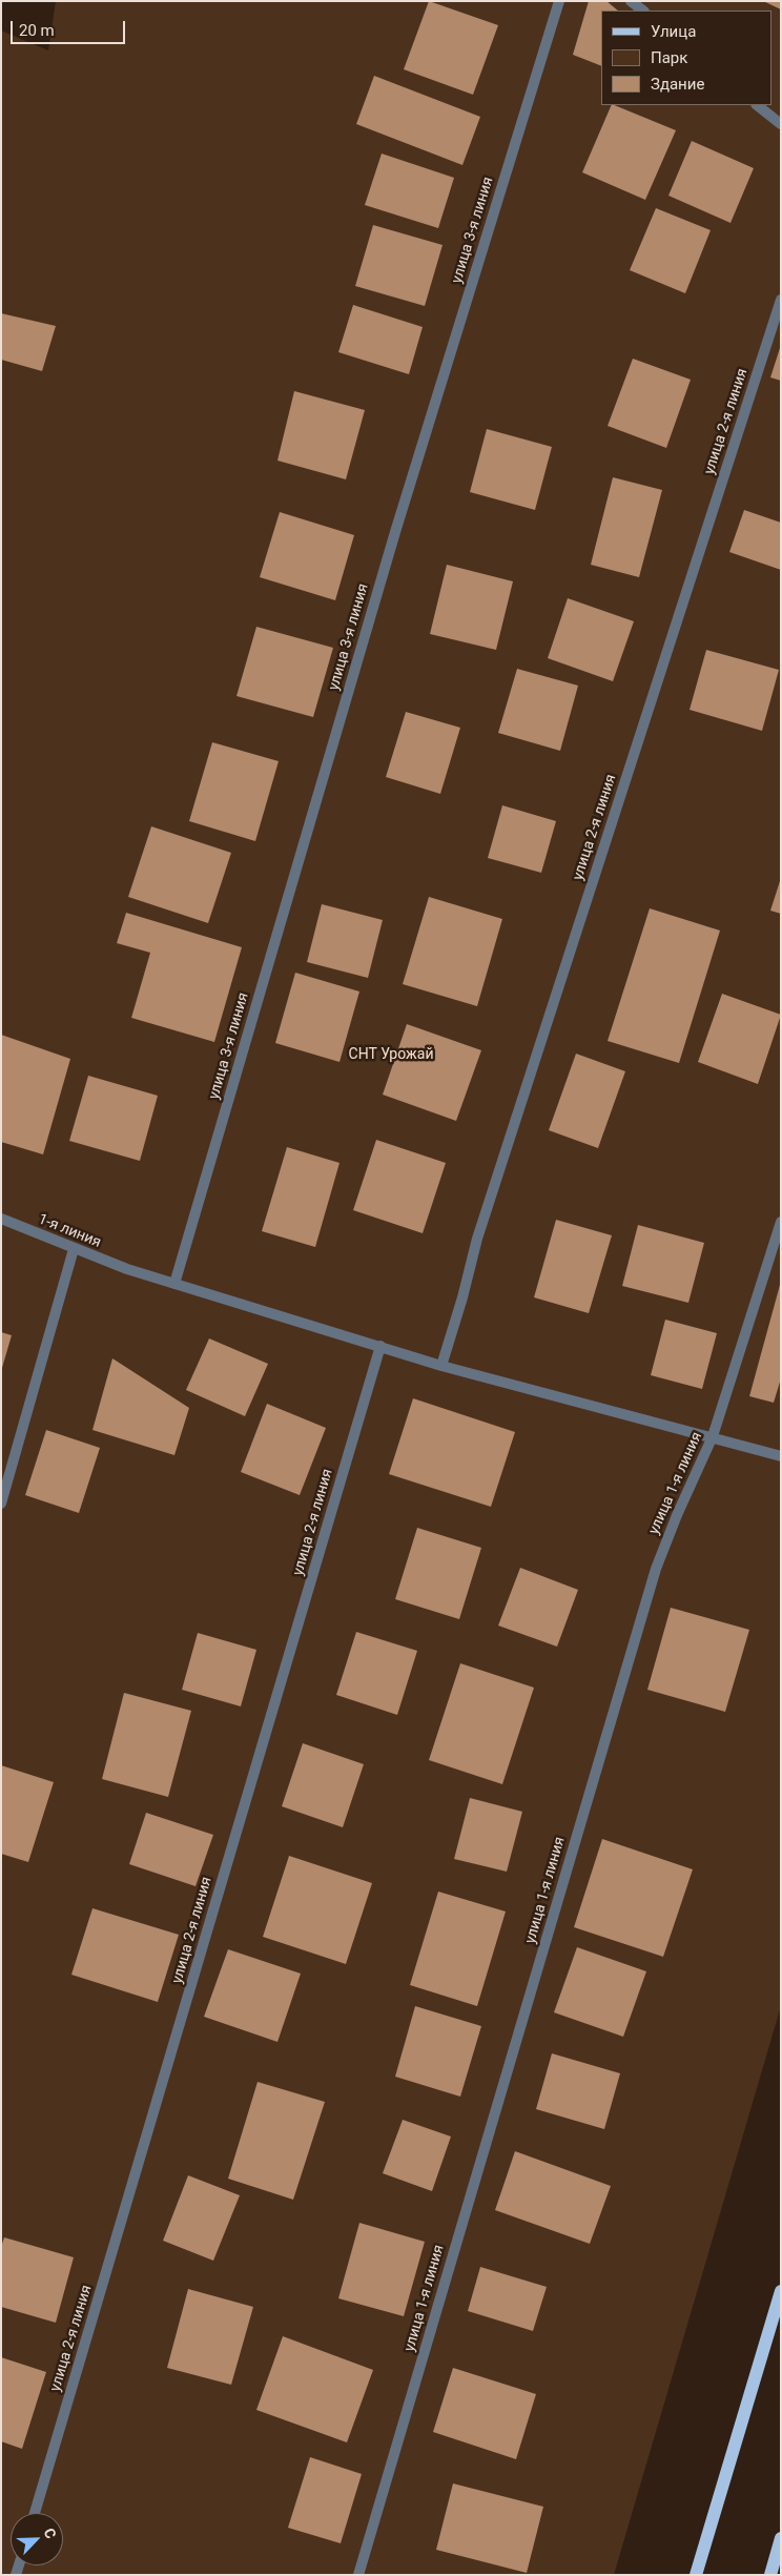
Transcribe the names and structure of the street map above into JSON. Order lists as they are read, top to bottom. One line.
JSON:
{"streets":{"street":["улица 3-я линия","улица 2-я линия","1-я линия","улица 1-я линия"]},"crossings":[["улица 3-я линия","1-я линия"],["улица 2-я линия","1-я линия"],["1-я линия","улица 1-я линия"]],"parks":["СНТ Урожай"],"legend":["Улица","Парк","Здание"],"scale_bar":"20 m","north":"top right"}
